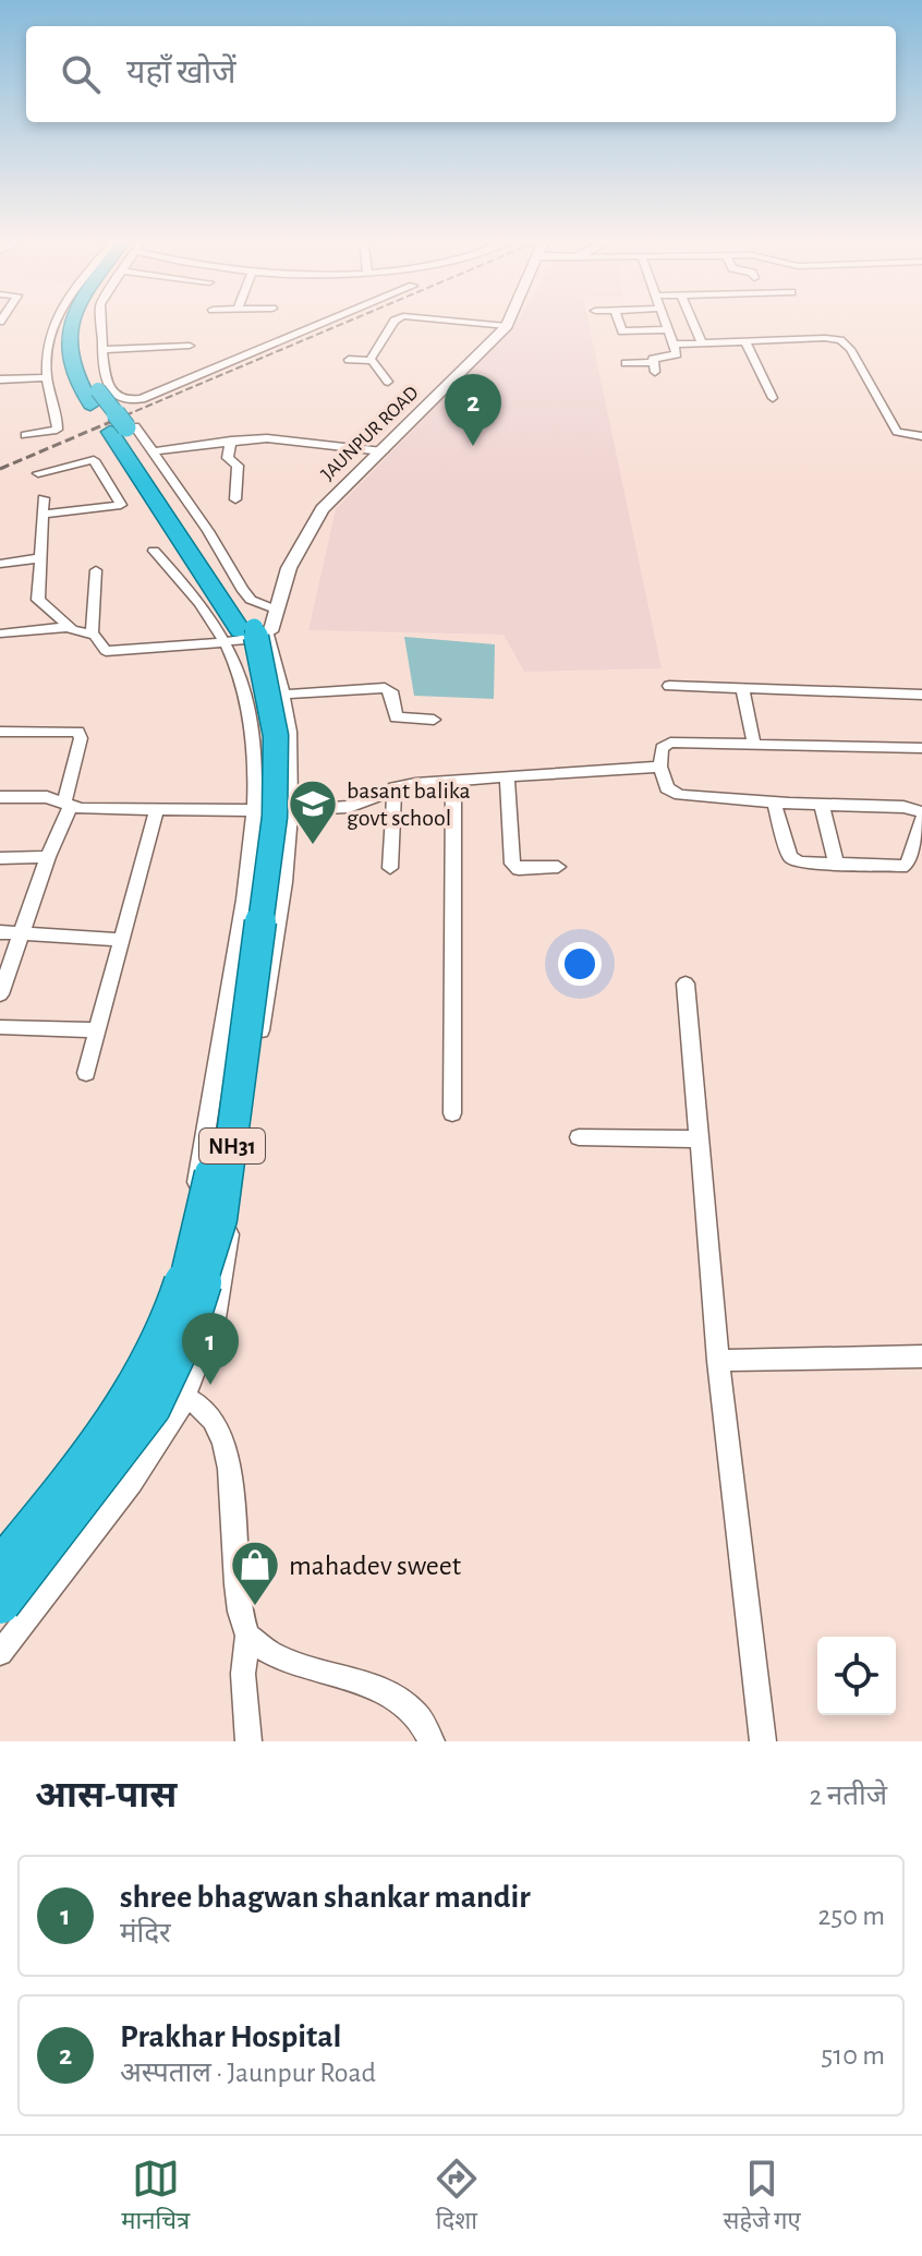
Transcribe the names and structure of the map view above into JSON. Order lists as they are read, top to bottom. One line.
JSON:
{"streets":{"highway":["NH31"],"street":["JAUNPUR ROAD"]},"crossings":[["JAUNPUR ROAD","NH31"]],"places":{"school or university":["basant balika govt school"],"shop":["mahadev sweet"]},"page":{"search":"यहाँ खोजें","pins":["2","1"],"heading":["आस-पास","2 नतीजे"],"list":[{"mark":"1","name":"shree bhagwan shankar mandir","note":"मंदिर","value":"250 m"},{"mark":"2","name":"Prakhar Hospital","note":"अस्पताल · Jaunpur Road","value":"510 m"}],"nav":["मानचित्र","दिशा","सहेजे गए"]}}
